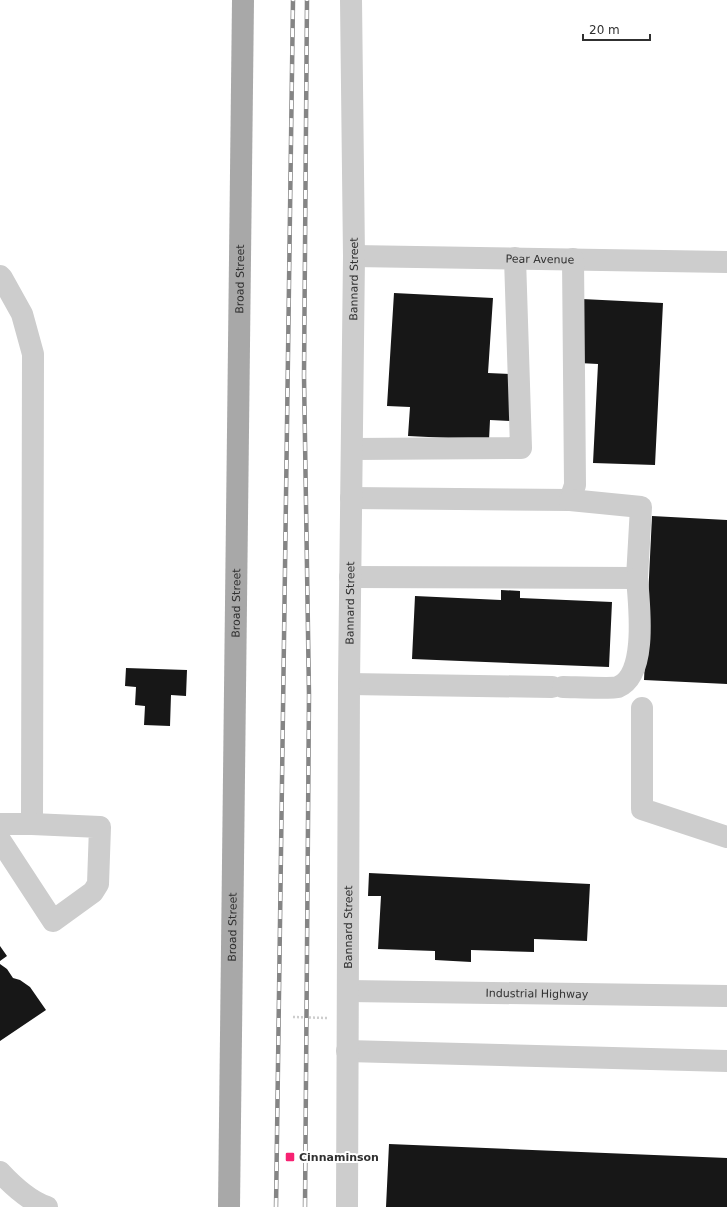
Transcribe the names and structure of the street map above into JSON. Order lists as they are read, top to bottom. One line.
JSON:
{"streets":{"main road":["Broad Street"],"street":["Pear Avenue","Bannard Street","Industrial Highway"]},"crossings":[["Pear Avenue","Bannard Street"],["Bannard Street","Industrial Highway"]],"places":{"transit":["Cinnaminson"]},"scale_bar":"20 m"}
